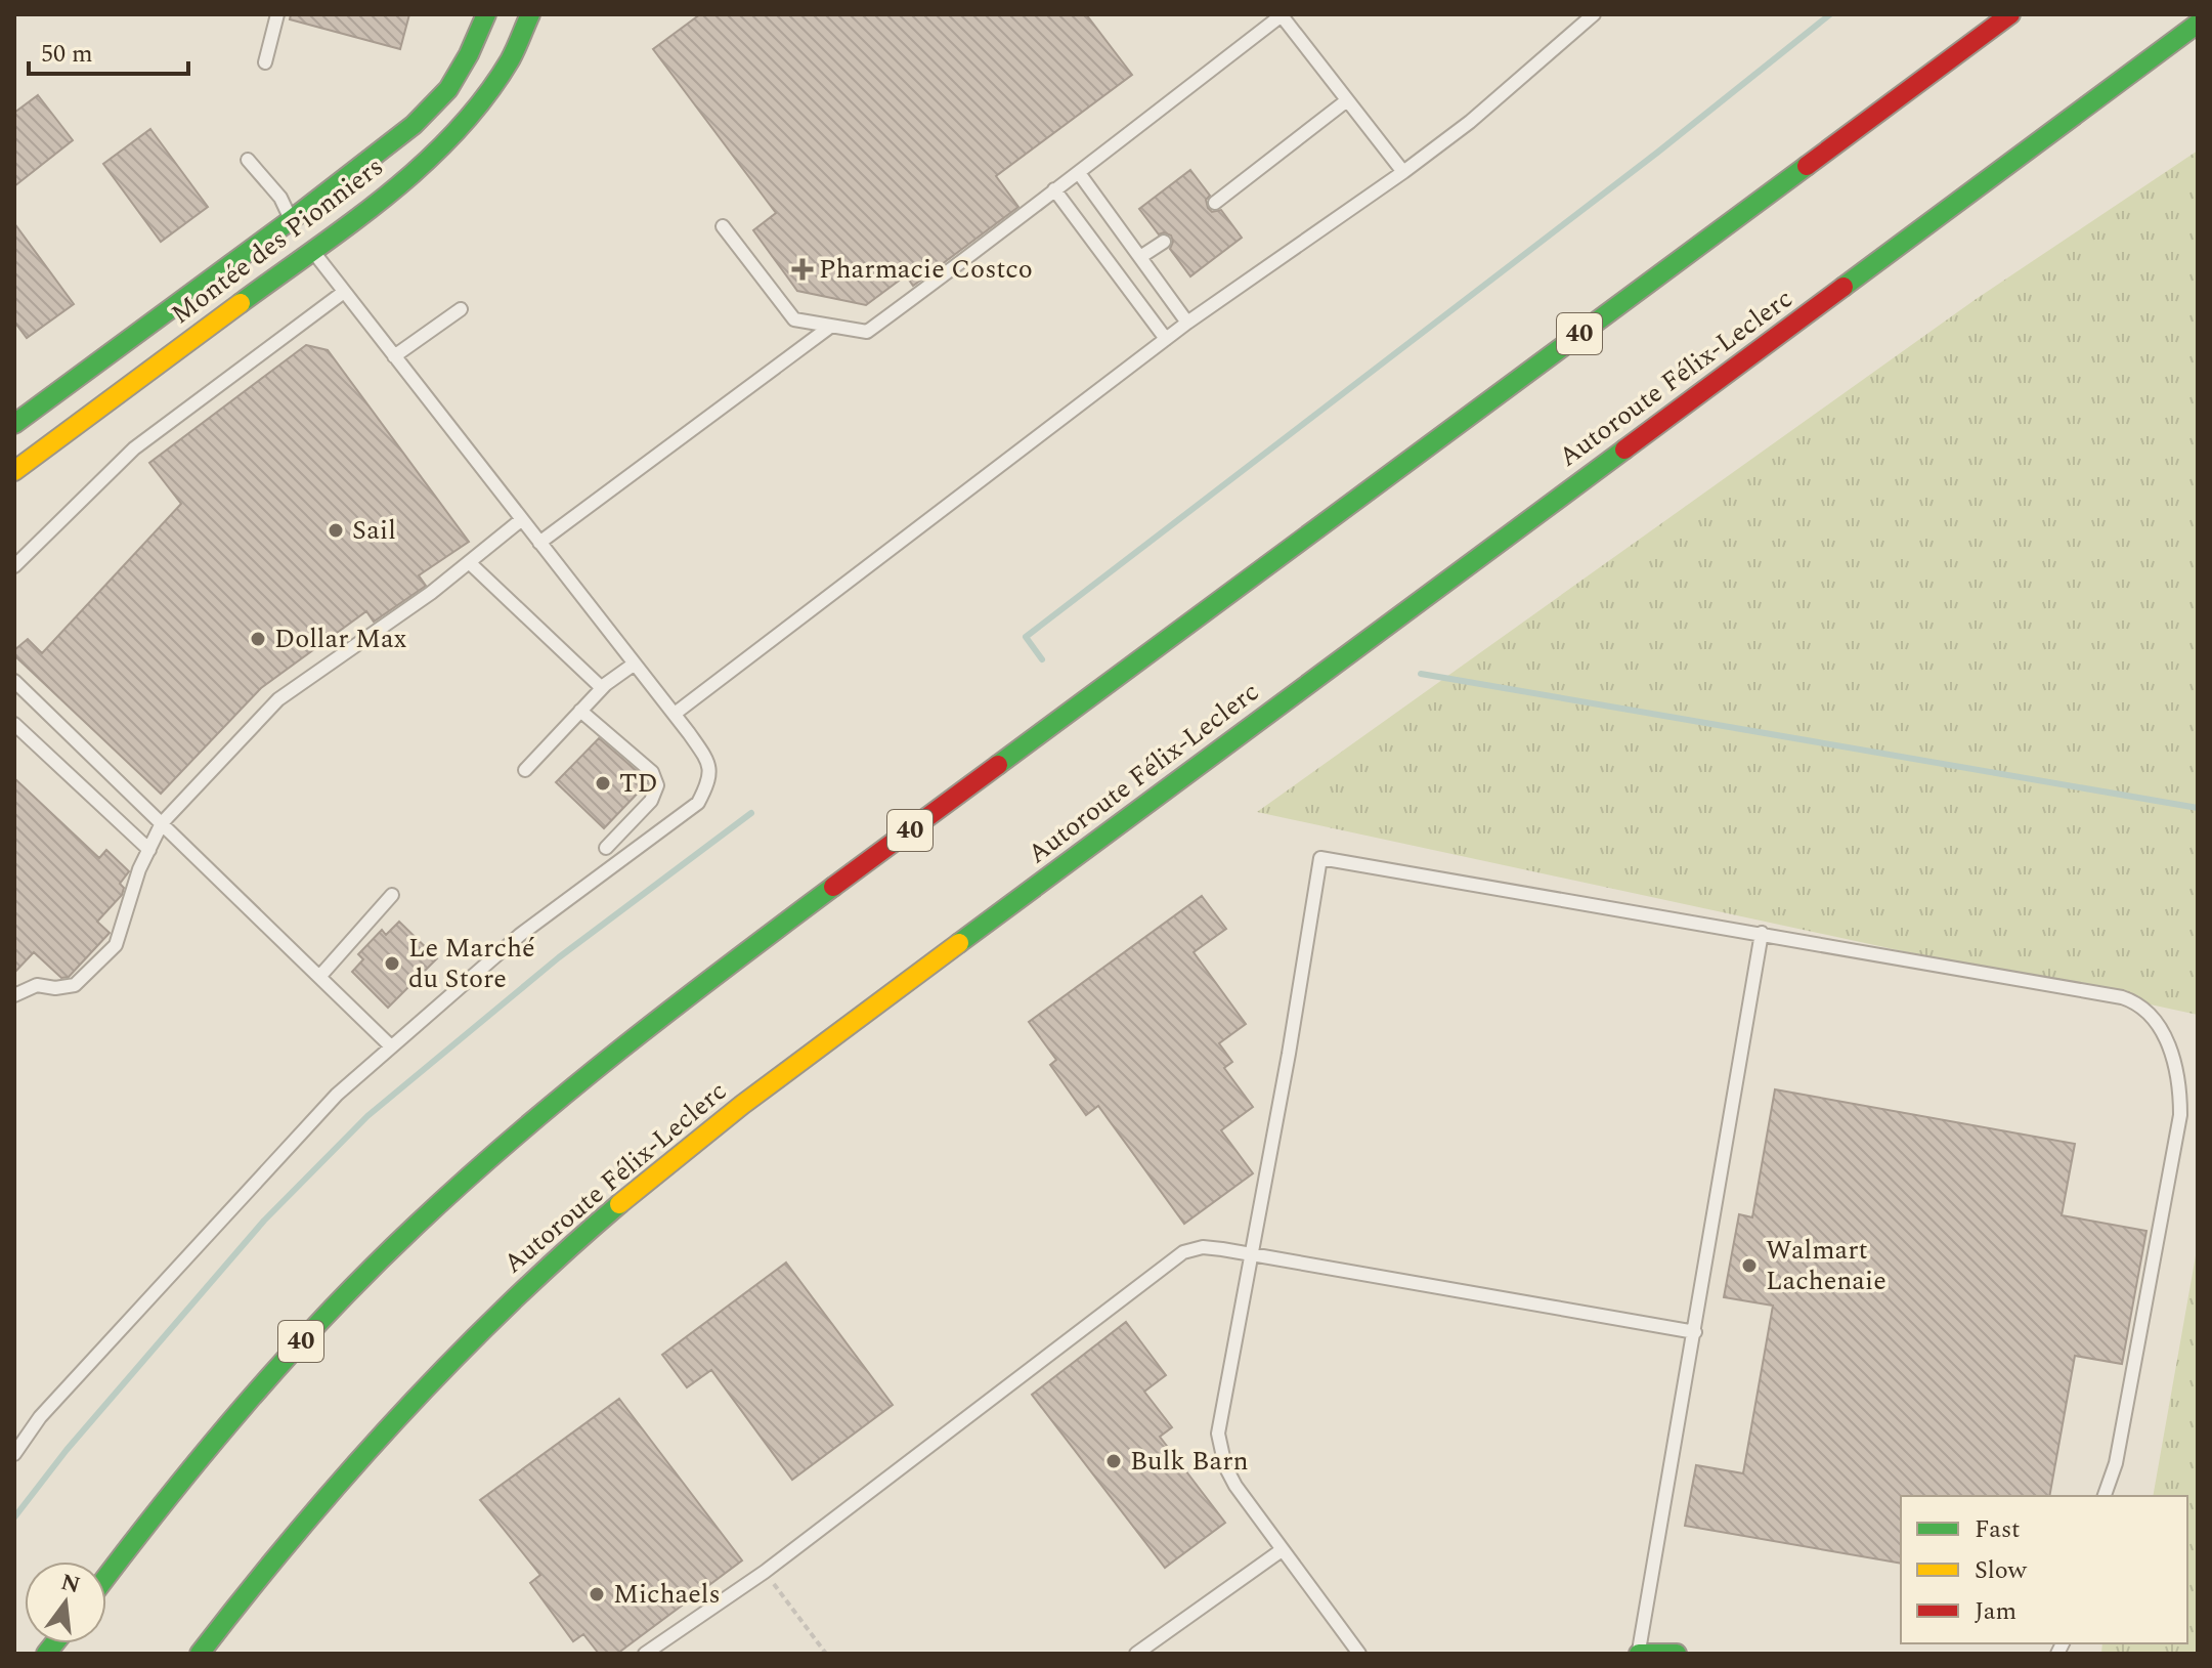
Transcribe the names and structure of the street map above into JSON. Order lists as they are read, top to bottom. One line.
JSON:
{"streets":{"main road":["Montée des Pionniers","40","Autoroute Félix-Leclerc"]},"places":{"health":["Pharmacie Costco"],"other":["Sail","Dollar Max","TD","Le Marché du Store","Walmart Lachenaie","Bulk Barn","Michaels"]},"legend":["Fast","Slow","Jam"],"scale_bar":"50 m","north":"top"}
